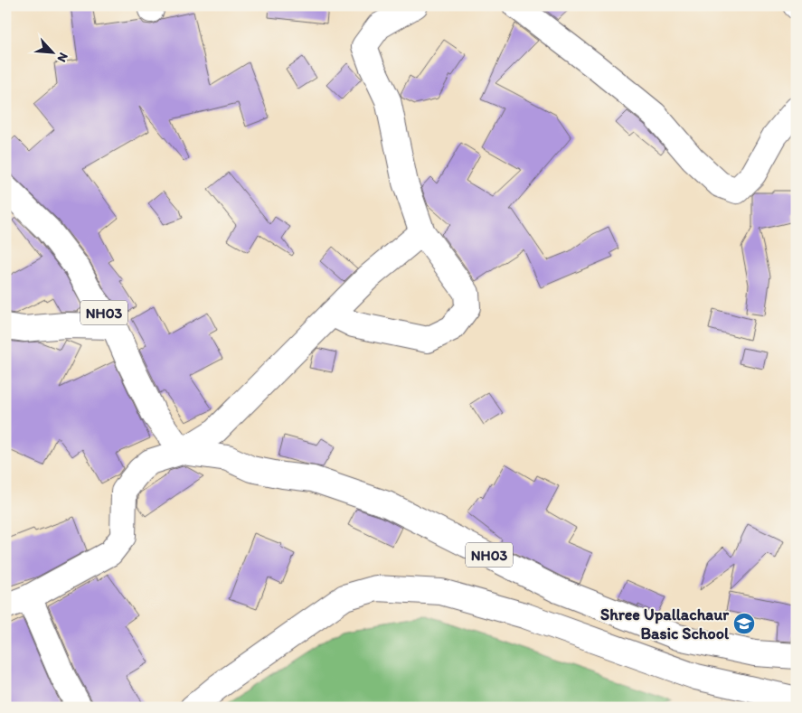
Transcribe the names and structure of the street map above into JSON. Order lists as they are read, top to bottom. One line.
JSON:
{"streets":{"street":["NH03"]},"places":{"school or university":["Shree Upallachaur Basic School"]},"north":"bottom right"}
